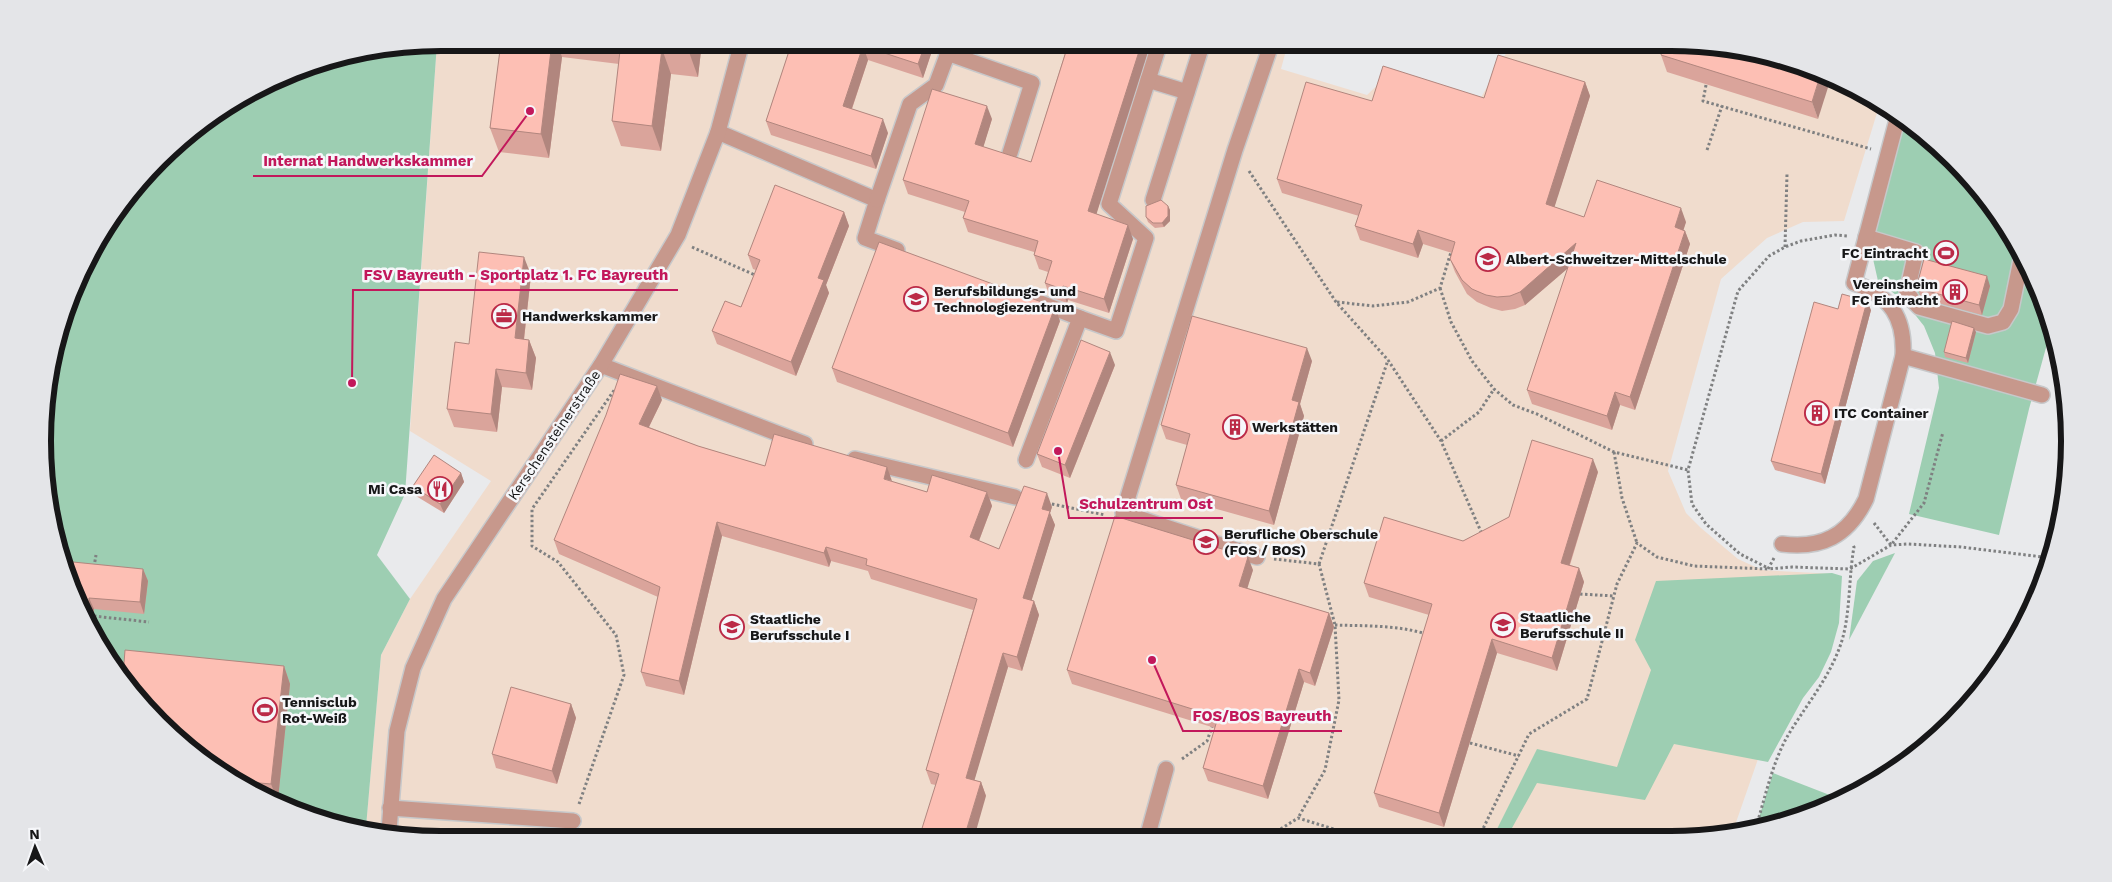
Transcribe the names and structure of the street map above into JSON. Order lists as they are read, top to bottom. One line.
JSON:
{"streets":{"street":["Kerschensteinerstraße"]},"places":{"other":["Internat Handwerkskammer","FSV Bayreuth - Sportplatz 1. FC Bayreuth","Schulzentrum Ost","FOS/BOS Bayreuth"],"sports":["FC Eintracht","Tennisclub Rot-Weiß"],"school or university":["Albert-Schweitzer-Mittelschule","Berufsbildungs- und Technologiezentrum","Berufliche Oberschule (FOS / BOS)","Staatliche Berufsschule II","Staatliche Berufsschule I"],"building":["Vereinsheim FC Eintracht","ITC Container","Werkstätten"],"office":["Handwerkskammer"],"restaurant":["Mi Casa"]},"north":"top"}
